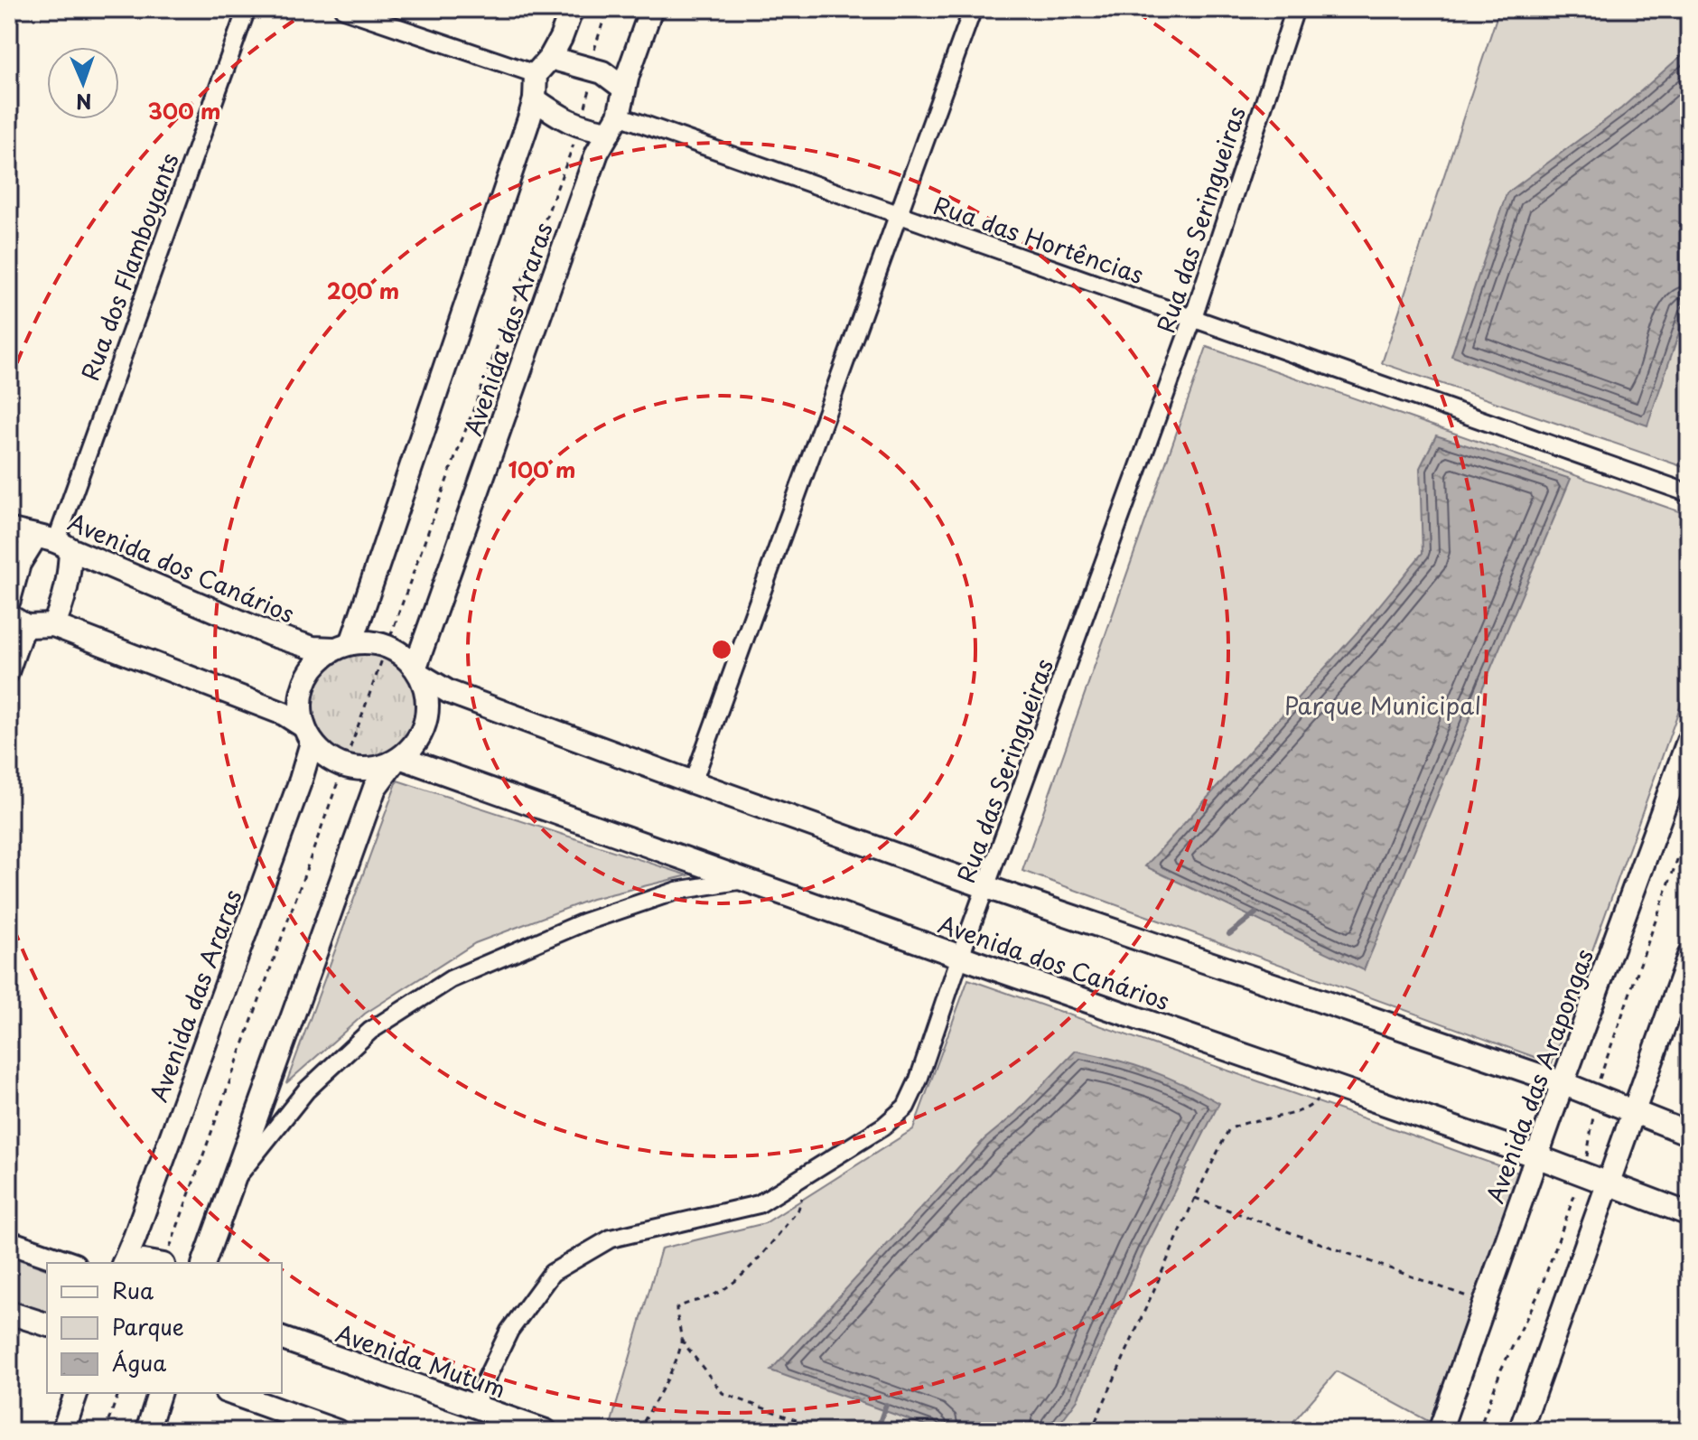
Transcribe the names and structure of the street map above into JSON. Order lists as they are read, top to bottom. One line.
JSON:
{"streets":{"street":["Rua das Seringueiras","Rua das Hortências","Rua dos Flamboyants","Avenida das Araras","Avenida dos Canários","Avenida das Arapongas","Avenida Mutum"]},"crossings":[["Rua das Seringueiras","Rua das Hortências"],["Rua das Seringueiras","Avenida dos Canários"],["Rua das Seringueiras","Avenida Mutum"],["Rua das Hortências","Avenida das Araras"],["Rua dos Flamboyants","Avenida dos Canários"],["Avenida das Araras","Avenida dos Canários"],["Avenida dos Canários","Avenida das Arapongas"]],"parks":["Parque Municipal"],"legend":["Rua","Parque","Água"],"north":"bottom","rings":["300 m","200 m","100 m"]}
